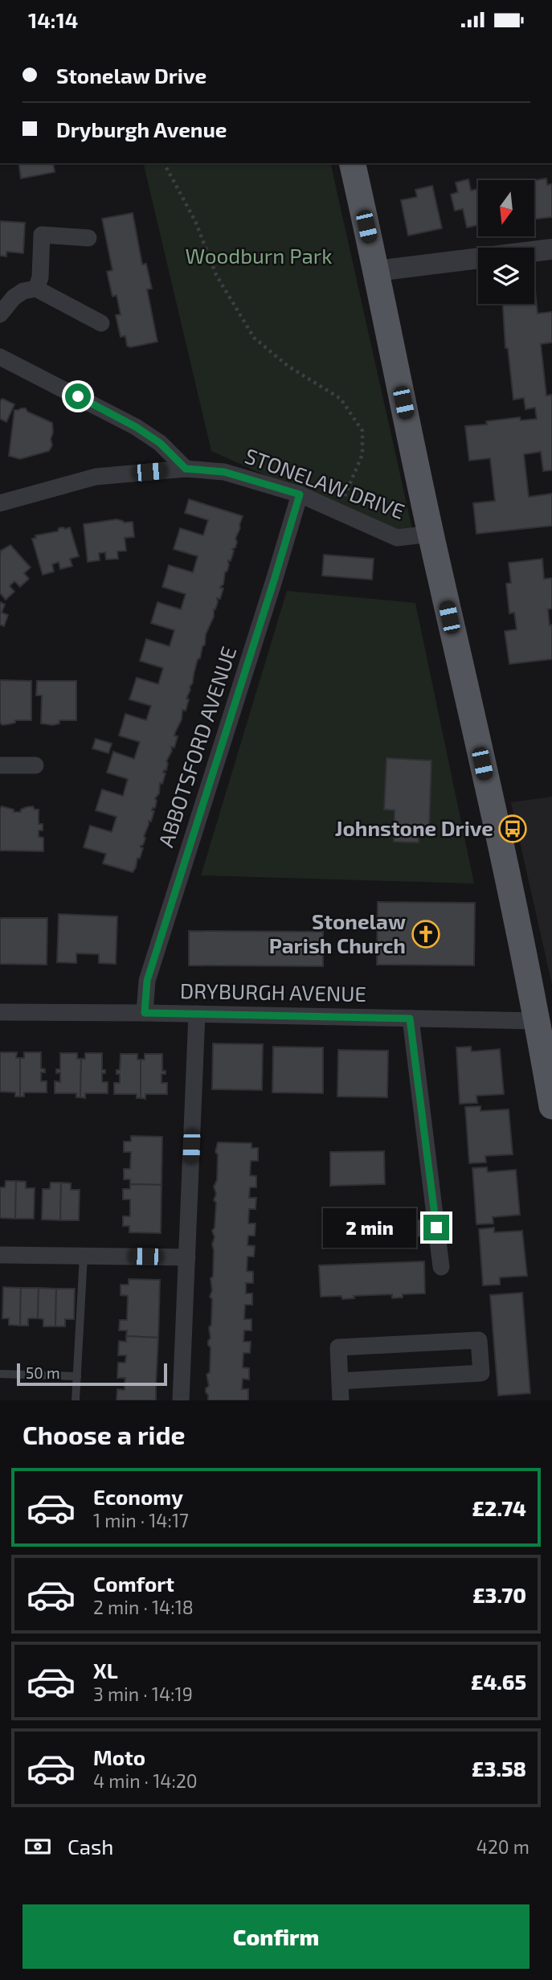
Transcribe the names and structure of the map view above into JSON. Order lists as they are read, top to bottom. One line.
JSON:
{"streets":{"street":["STONELAW DRIVE","ABBOTSFORD AVENUE","DRYBURGH AVENUE"]},"crossings":[["STONELAW DRIVE","ABBOTSFORD AVENUE"],["ABBOTSFORD AVENUE","DRYBURGH AVENUE"]],"parks":["Woodburn Park"],"places":{"bus stop":["Johnstone Drive"],"church":["Stonelaw Parish Church"]},"scale_bar":"50 m","north":"bottom","page":{"status":"14:14","banner":["Stonelaw Drive","Dryburgh Avenue"],"bubble":"2 min","scale":"50 m","heading":"Choose a ride","list":[{"name":"Economy","note":"1 min · 14:17","value":"£2.74"},{"name":"Comfort","note":"2 min · 14:18","value":"£3.70"},{"name":"XL","note":"3 min · 14:19","value":"£4.65"},{"name":"Moto","note":"4 min · 14:20","value":"£3.58"}],"pay":["Cash","420 m"],"buttons":"Confirm"}}
